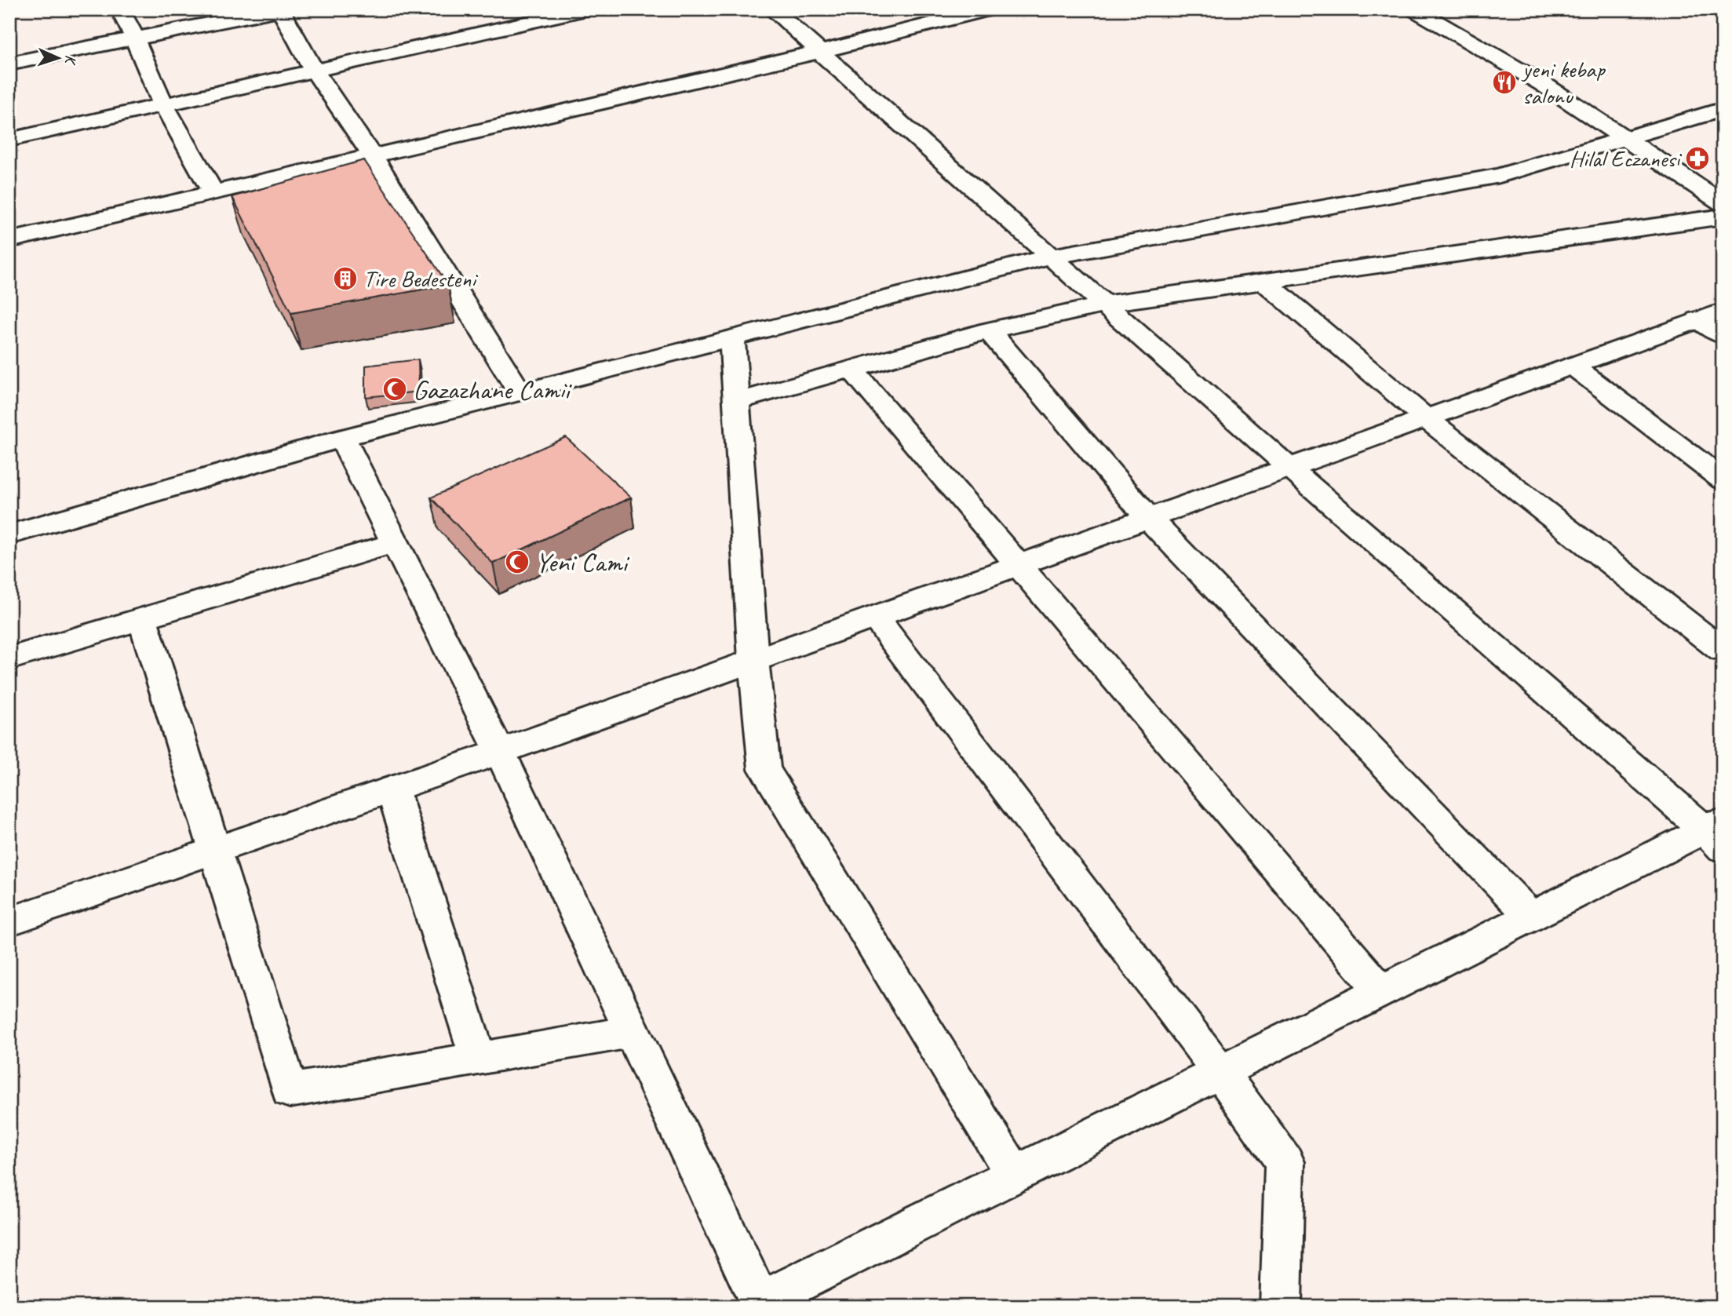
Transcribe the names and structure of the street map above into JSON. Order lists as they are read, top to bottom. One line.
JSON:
{"places":{"restaurant":["yeni kebap salonu"],"pharmacy":["Hilal Eczanesi"],"building":["Tire Bedesteni"],"mosque":["Gazazhane Camii","Yeni Cami"]},"north":"right"}
